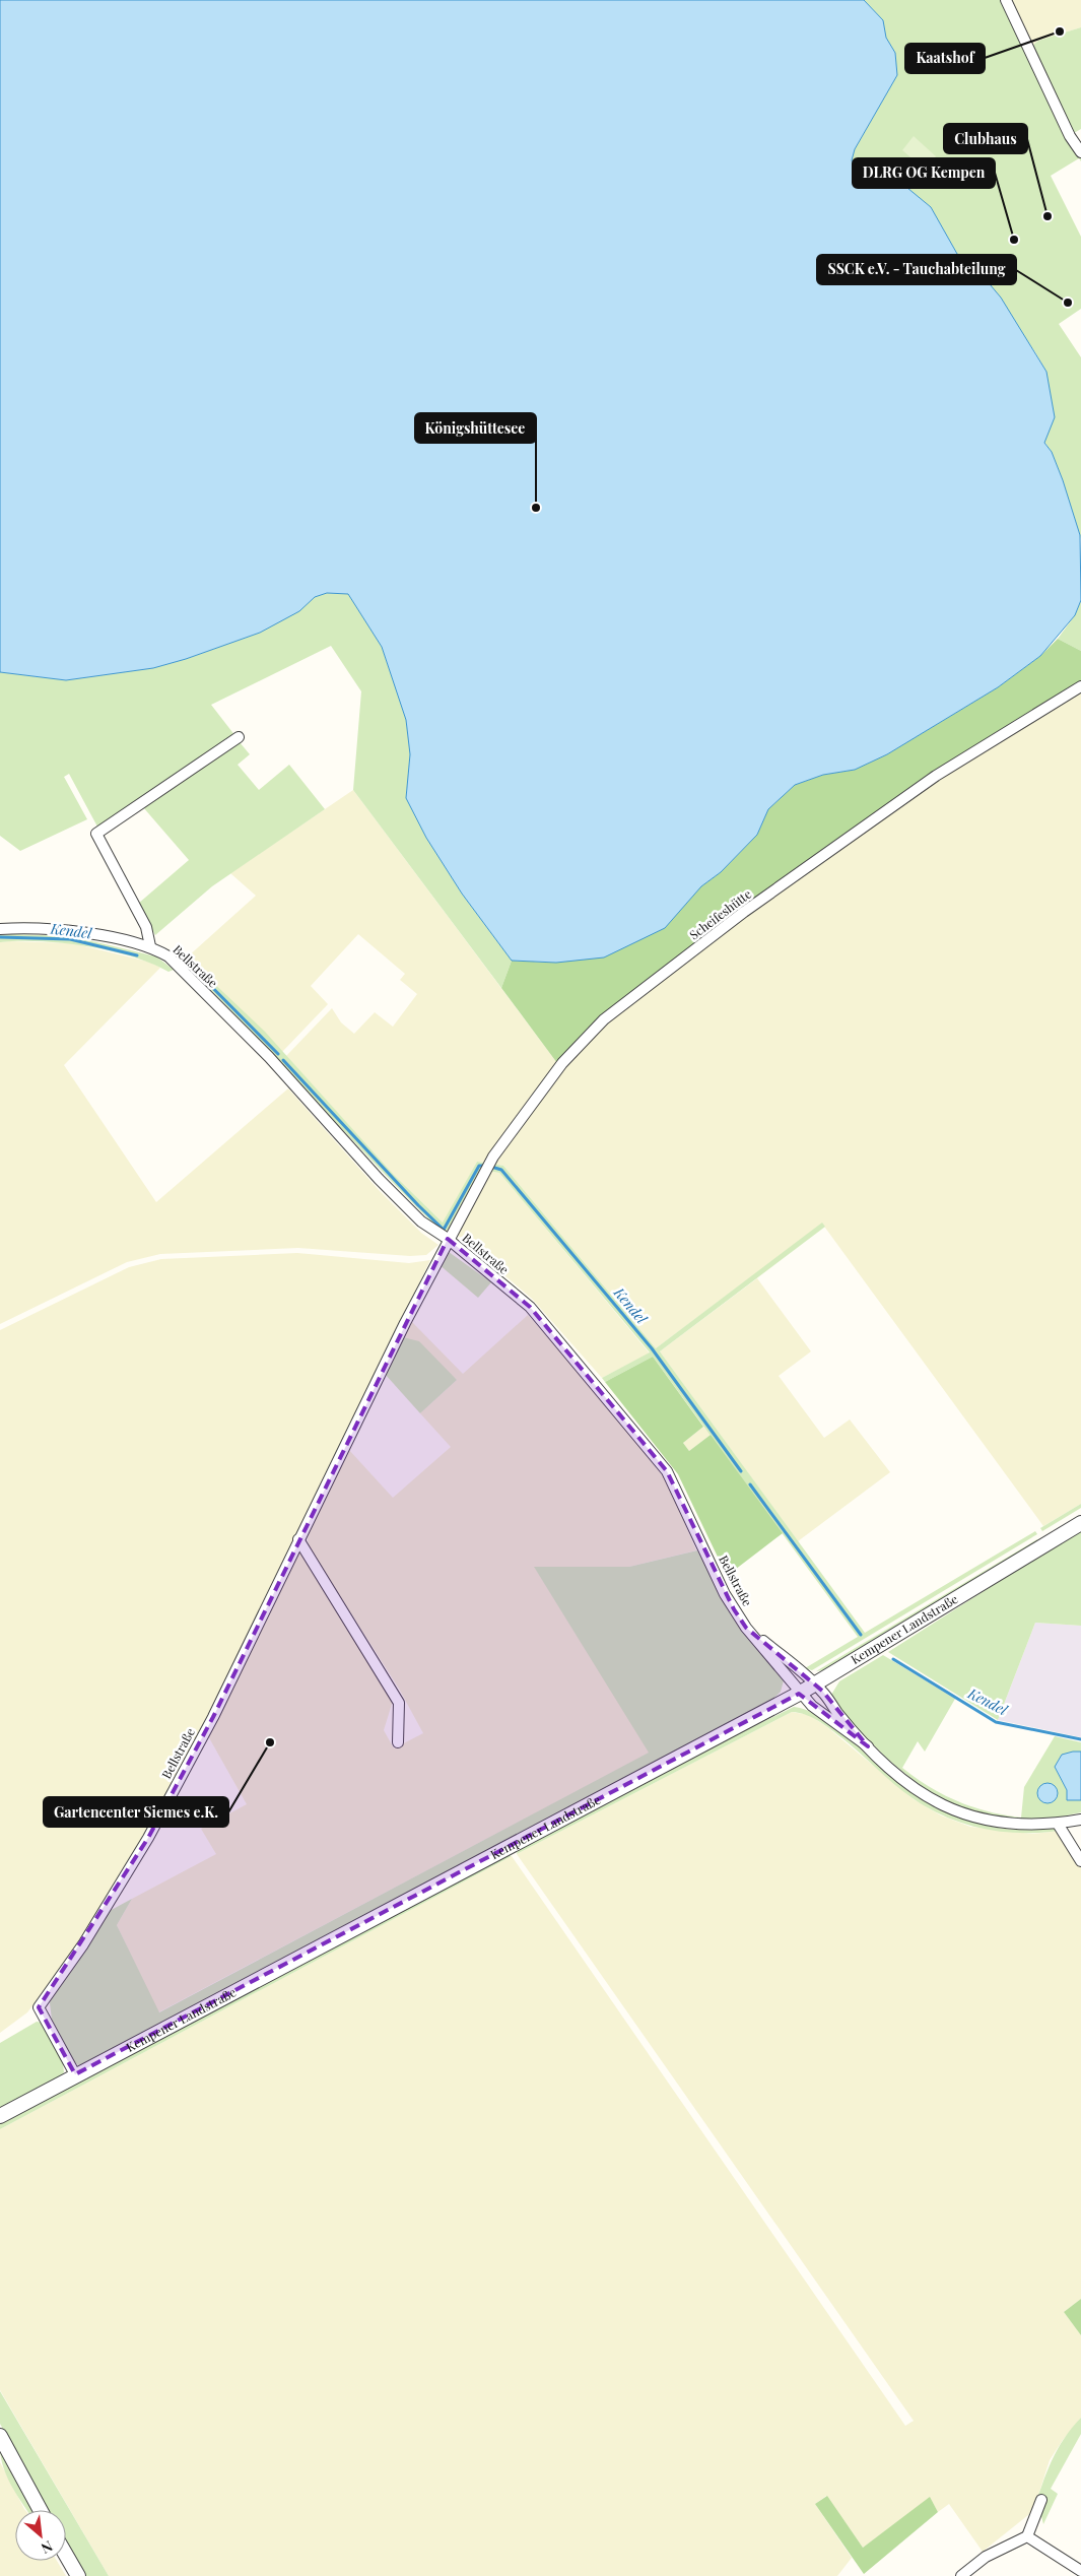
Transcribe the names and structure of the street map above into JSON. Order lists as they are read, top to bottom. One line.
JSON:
{"streets":{"street":["Scheifeshütte","Bellstraße","Kempener Landstraße"]},"crossings":[["Scheifeshütte","Bellstraße"],["Bellstraße","Kempener Landstraße"]],"water":["Kendel"],"places":["Kaatshof","Clubhaus","DLRG OG Kempen","SSCK e.V. - Tauchabteilung","Königshüttesee","Gartencenter Siemes e.K."],"north":"bottom right"}
